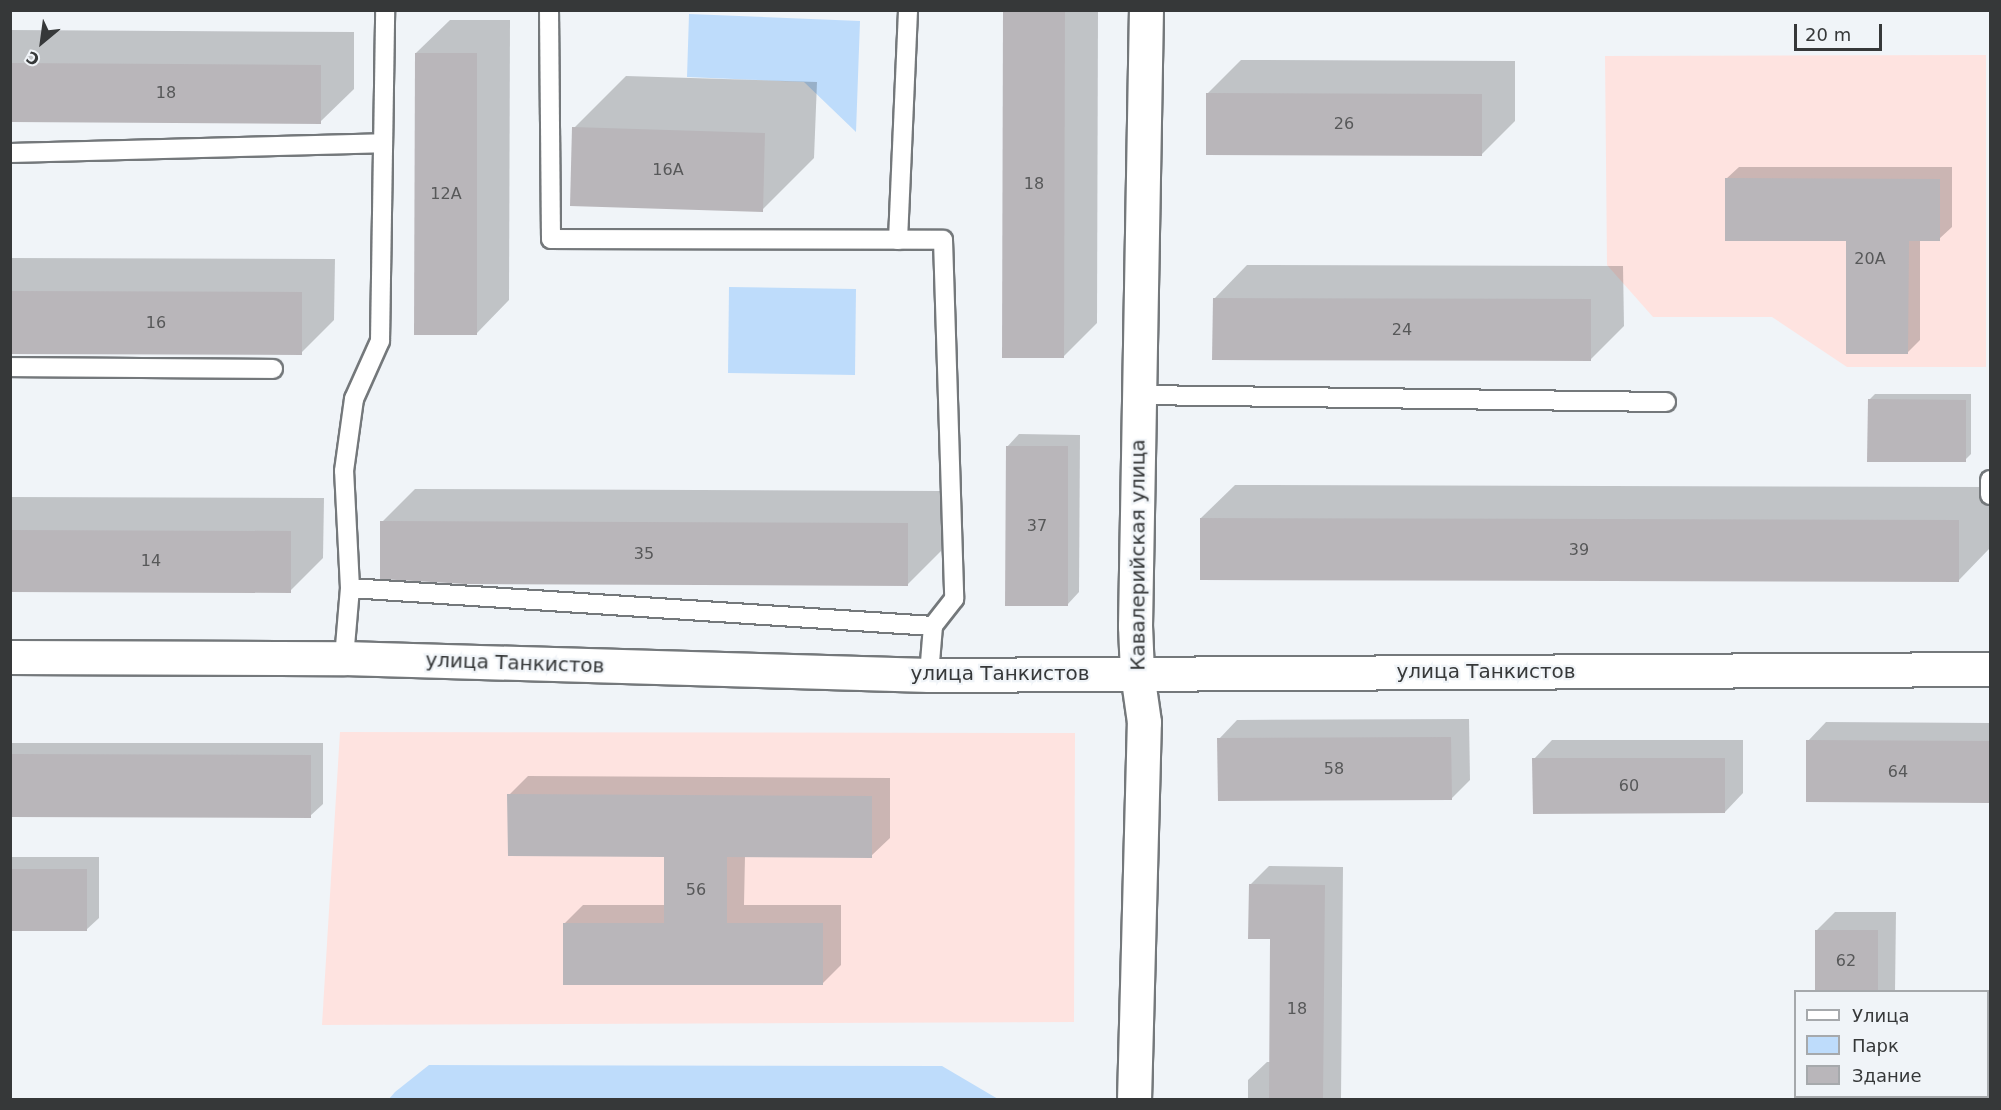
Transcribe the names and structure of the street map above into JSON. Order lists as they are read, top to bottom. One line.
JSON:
{"streets":{"street":["Кавалерийская улица","улица Танкистов"]},"crossings":[["Кавалерийская улица","улица Танкистов"]],"house_numbers":["18","26","16А","18","12А","20А","16","24","37","39","35","14","58","64","60","56","62","18"],"legend":["Улица","Парк","Здание"],"scale_bar":"20 m","north":"bottom left"}
